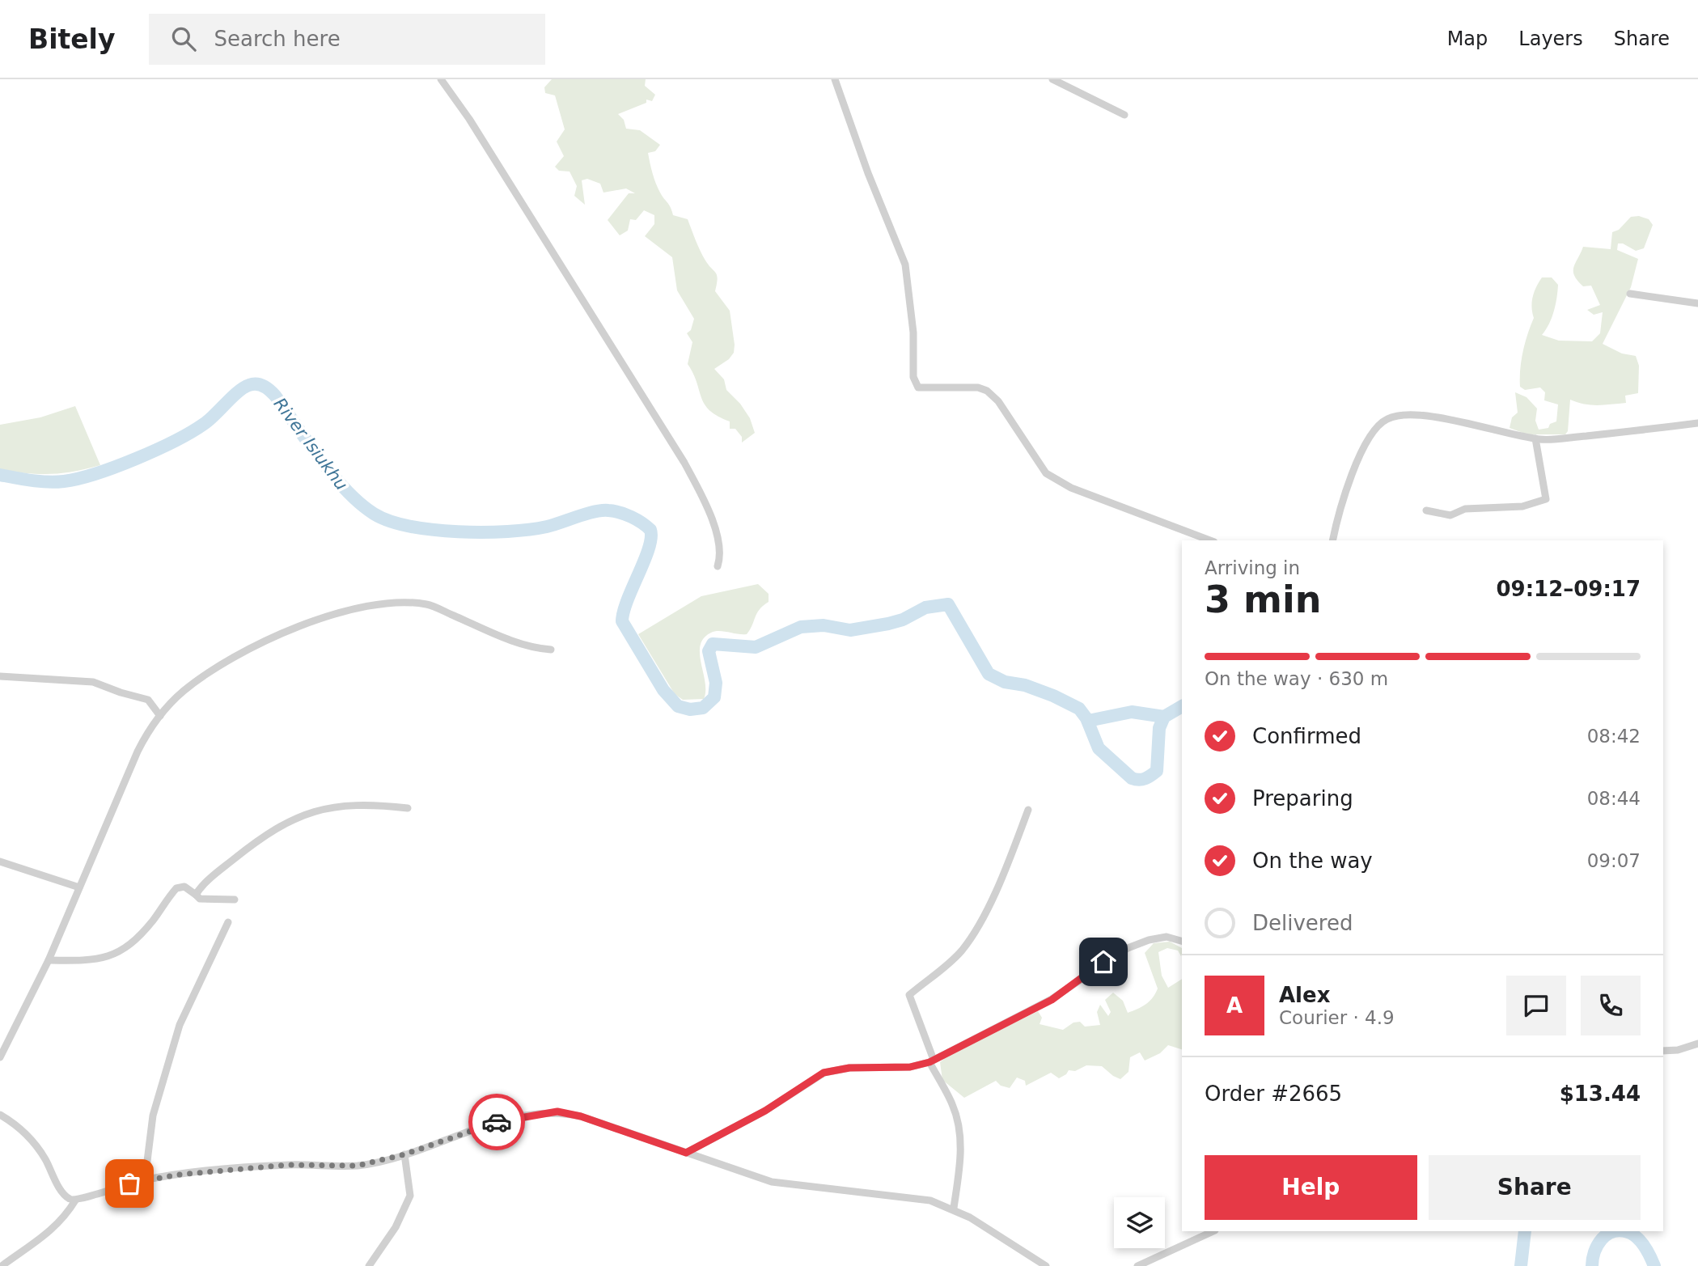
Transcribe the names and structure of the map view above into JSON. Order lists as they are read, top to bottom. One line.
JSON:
{"water":["River Isiukhu"],"page":{"header":"Bitely","search":"Search here","nav":["Map","Layers","Share"],"heading":["3 min","Arriving in","09:12–09:17"],"panel":["Alex","Courier · 4.9","Order #2665","$13.44"],"bar":"On the way · 630 m","list":[["Confirmed","08:42"],["Preparing","08:44"],["On the way","09:07"],"Delivered"],"round":"A","buttons":["Help","Share"]}}
